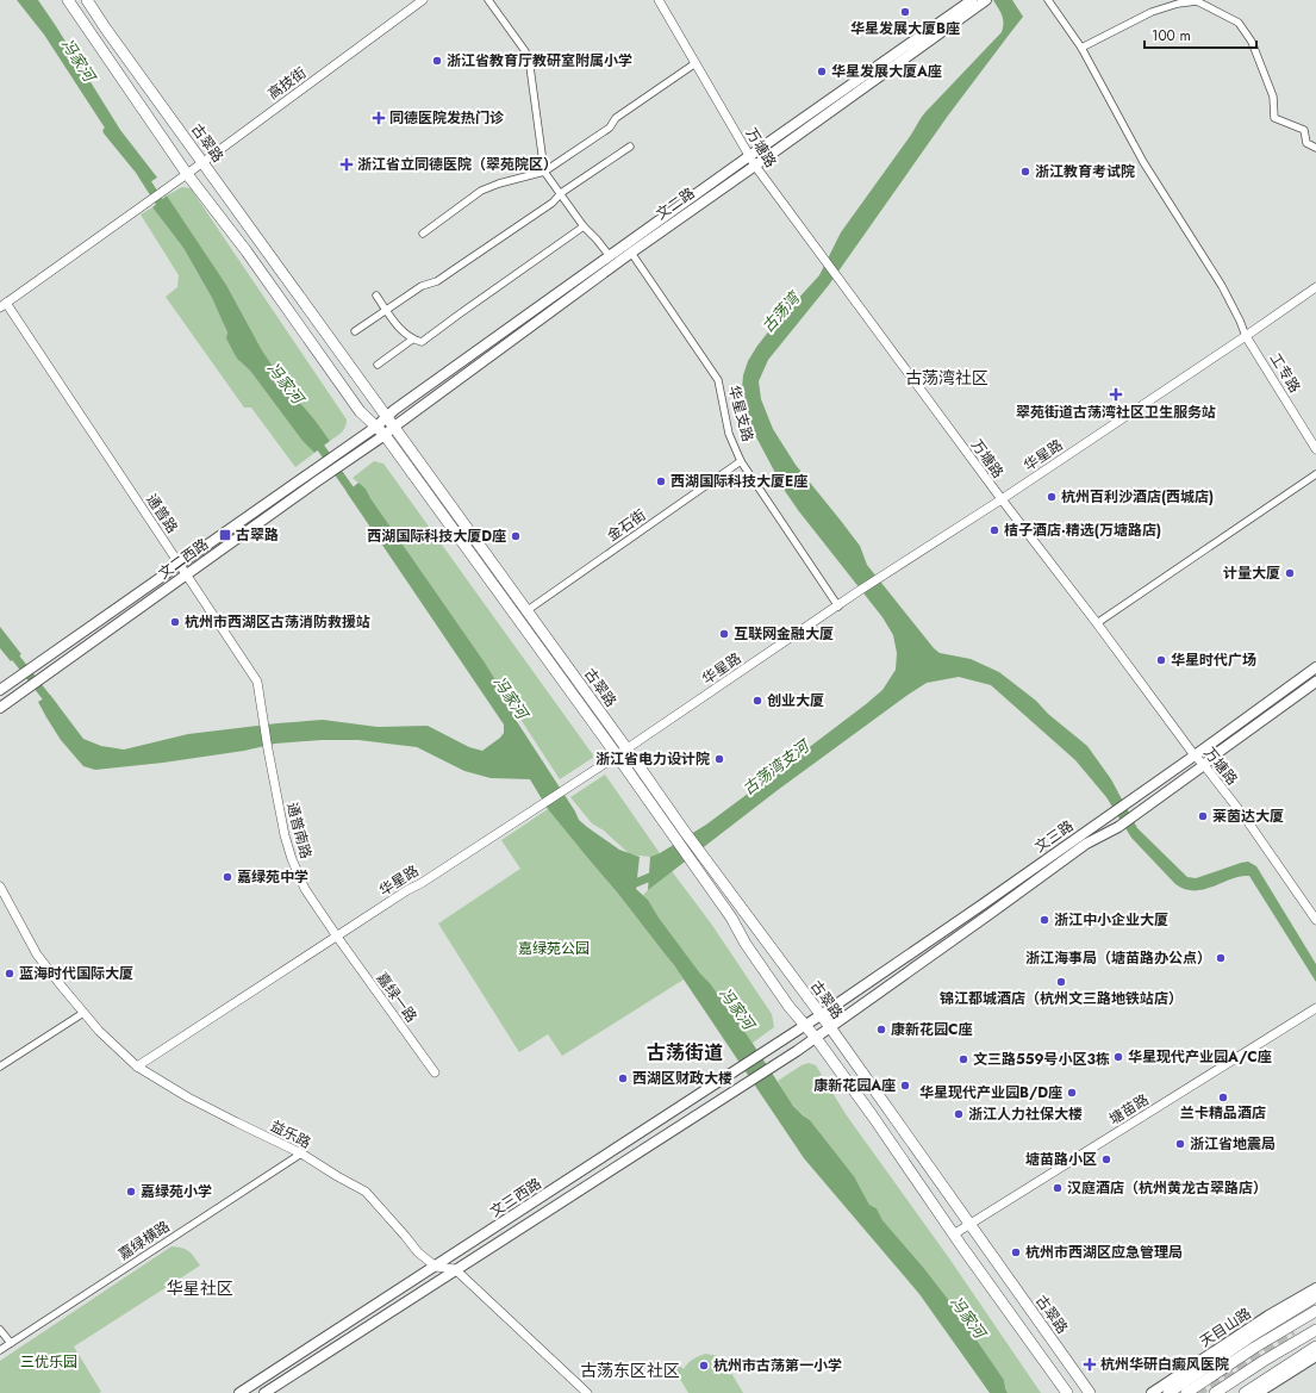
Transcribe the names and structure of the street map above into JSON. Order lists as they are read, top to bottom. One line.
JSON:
{"streets":{"main road":["古翠路","文二路","文二西路","文三路","文三西路","天目山路"],"street":["高技街","万塘路","工专路","华星支路","华星路","通普路","金石街","通普南路","嘉绿一路","塘苗路","益乐路","嘉绿横路"]},"crossings":[["高技街","古翠路"],["高技街","通普路"],["古翠路","文二路"],["古翠路","华星路"],["古翠路","金石街"],["古翠路","文二西路"],["古翠路","文三路"],["古翠路","塘苗路"],["古翠路","文三西路"],["万塘路","文二路"],["万塘路","华星路"],["万塘路","文三路"],["文二路","华星支路"],["文二路","文二西路"],["工专路","华星路"],["华星支路","华星路"],["华星支路","金石街"],["华星路","通普南路"],["华星路","嘉绿一路"],["华星路","益乐路"],["通普路","文二西路"],["通普路","通普南路"],["通普南路","嘉绿一路"],["文三路","文三西路"],["益乐路","文三西路"],["益乐路","嘉绿横路"]],"districts":["古荡湾社区","古荡街道","华星社区","古荡东区社区"],"water":["冯家河","古荡湾","古荡湾支河"],"parks":["嘉绿苑公园","三优乐园"],"places":{"other":["华星发展大厦B座","浙江省教育厅教研室附属小学","华星发展大厦A座","浙江教育考试院","西湖国际科技大厦E座","杭州百利沙酒店(西城店)","桔子酒店·精选(万塘路店)","西湖国际科技大厦D座","计量大厦","杭州市西湖区古荡消防救援站","互联网金融大厦","华星时代广场","创业大厦","浙江省电力设计院","莱茵达大厦","嘉绿苑中学","浙江中小企业大厦","浙江海事局（塘苗路办公点）","蓝海时代国际大厦","锦江都城酒店（杭州文三路地铁站店）","康新花园C座","华星现代产业园A/C座","文三路559号小区3栋","西湖区财政大楼","康新花园A座","华星现代产业园B/D座","兰卡精品酒店","浙江人力社保大楼","浙江省地震局","塘苗路小区","汉庭酒店（杭州黄龙古翠路店）","嘉绿苑小学","杭州市西湖区应急管理局","杭州市古荡第一小学"],"health":["同德医院发热门诊","浙江省立同德医院（翠苑院区）","翠苑街道古荡湾社区卫生服务站","杭州华研白癜风医院"],"transit":["古翠路"]},"scale_bar":"100 m"}
